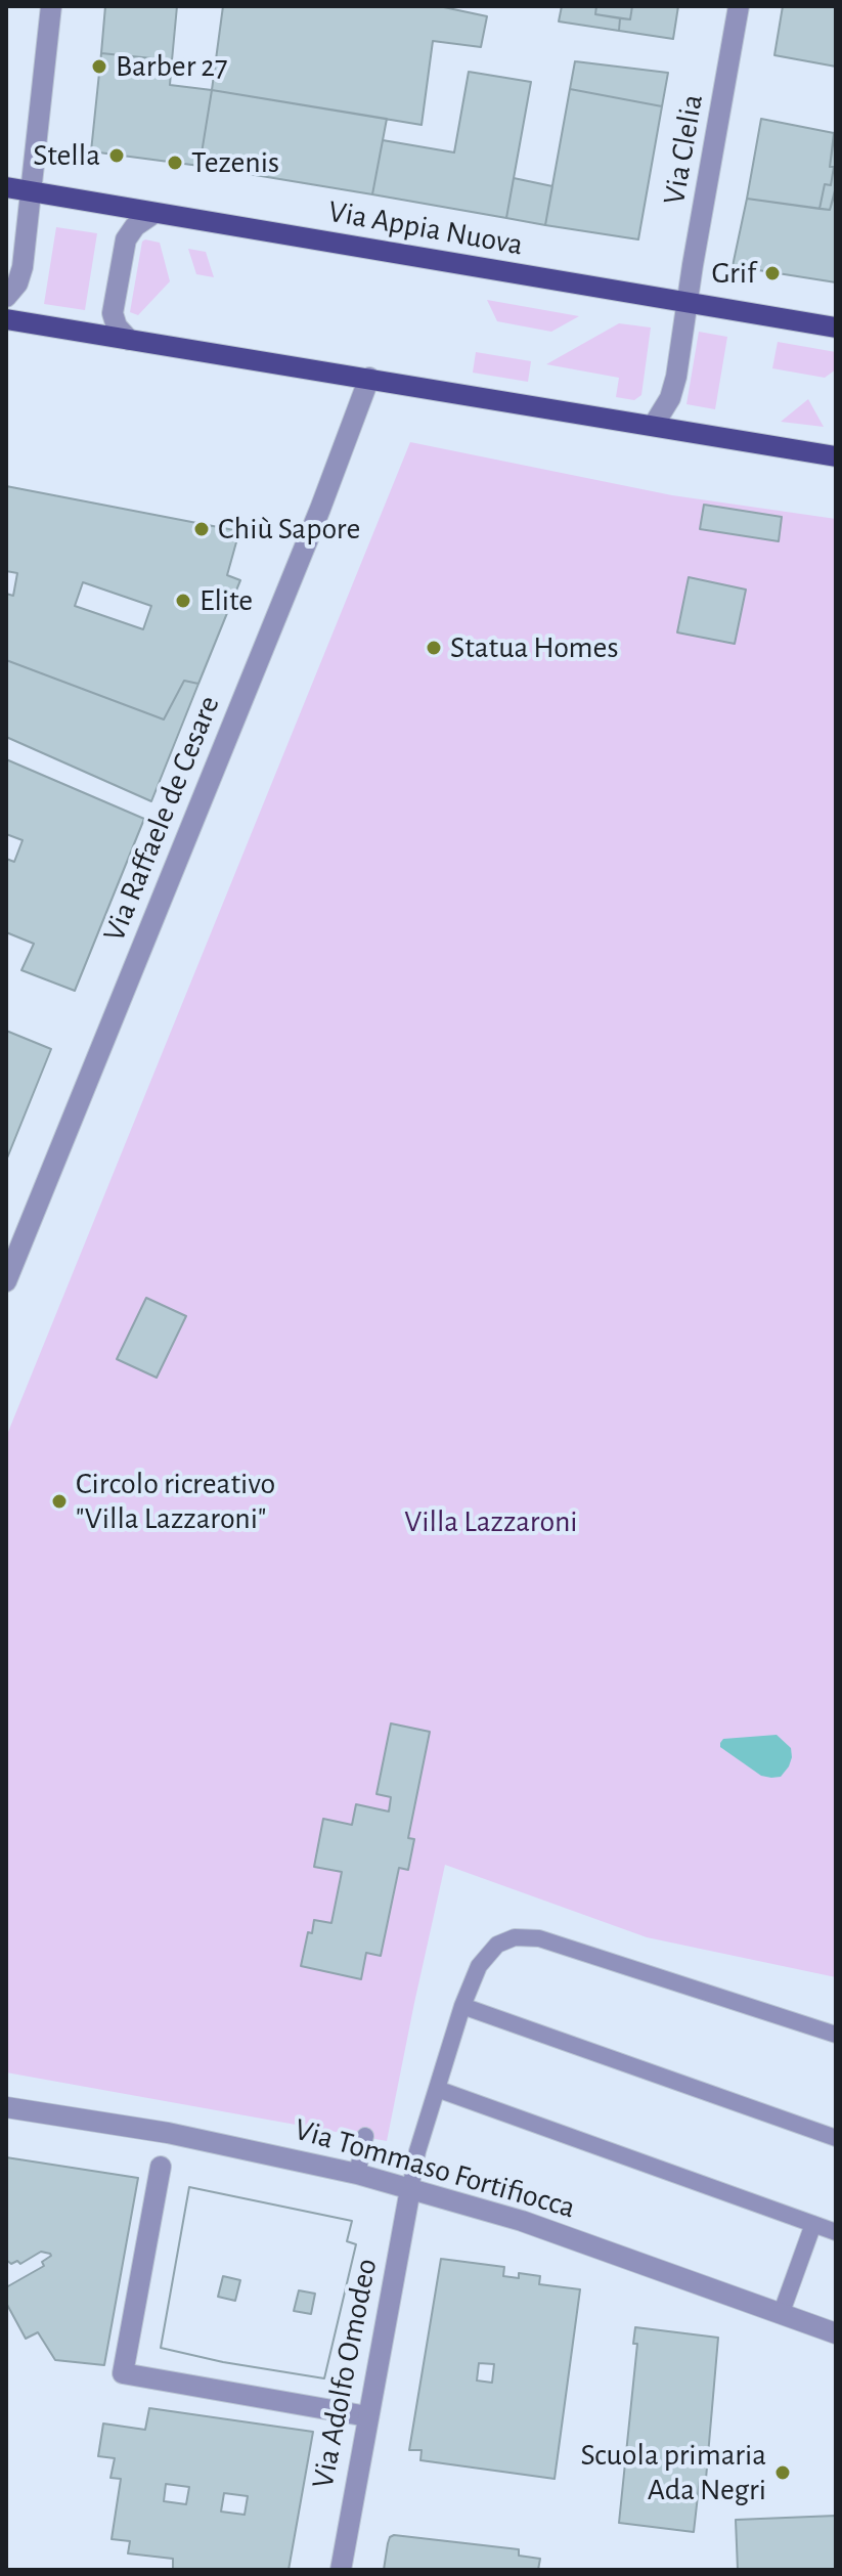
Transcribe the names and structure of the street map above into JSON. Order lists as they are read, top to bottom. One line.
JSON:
{"streets":{"main road":["Via Appia Nuova"],"street":["Via Clelia","Via Raffaele de Cesare","Via Tommaso Fortifiocca","Via Adolfo Omodeo"]},"crossings":[["Via Clelia","Via Appia Nuova"],["Via Tommaso Fortifiocca","Via Adolfo Omodeo"]],"parks":["Villa Lazzaroni"],"places":["Barber 27","Stella","Tezenis","Grif","Chiù Sapore","Elite","Statua Homes","Circolo ricreativo \"Villa Lazzaroni\"","Scuola primaria Ada Negri"]}
